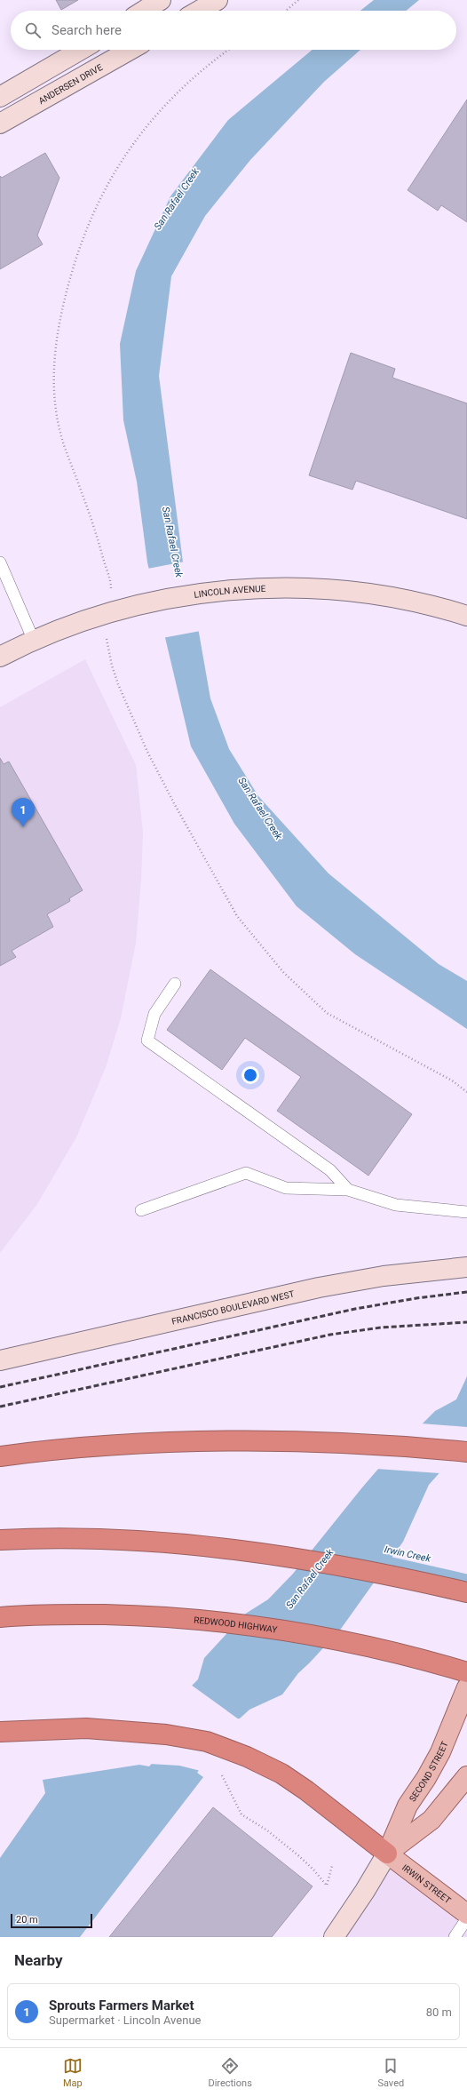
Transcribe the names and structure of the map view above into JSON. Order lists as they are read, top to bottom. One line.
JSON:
{"streets":{"highway":["REDWOOD HIGHWAY"],"main road":["SECOND STREET","IRWIN STREET"],"street":["ANDERSEN DRIVE","LINCOLN AVENUE","FRANCISCO BOULEVARD WEST"]},"crossings":[["SECOND STREET","IRWIN STREET"]],"water":["San Rafael Creek","Irwin Creek"],"scale_bar":"20 m","page":{"search":"Search here","pins":"1","scale":"20 m","heading":"Nearby","list":[{"mark":"1","name":"Sprouts Farmers Market","note":"Supermarket · Lincoln Avenue","value":"80 m"}],"nav":["Map","Directions","Saved"]}}
